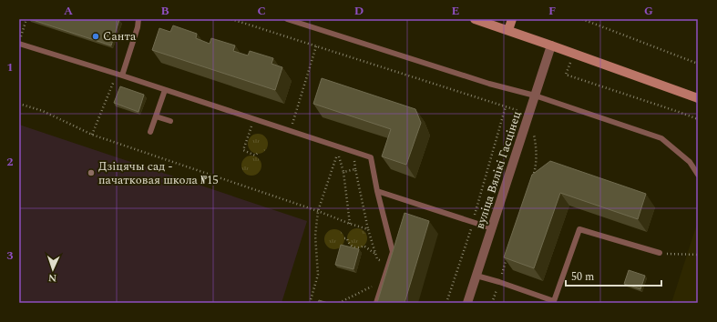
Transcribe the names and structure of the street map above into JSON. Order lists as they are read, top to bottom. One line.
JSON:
{"streets":{"street":["вуліца Вялікі Гасцінец"]},"places":["Санта","Дзіцячы сад - пачатковая школа №15"],"scale_bar":"50 m","north":"bottom","grid":{"columns":["A","B","C","D","E","F","G"],"rows":["1","2","3"]}}
